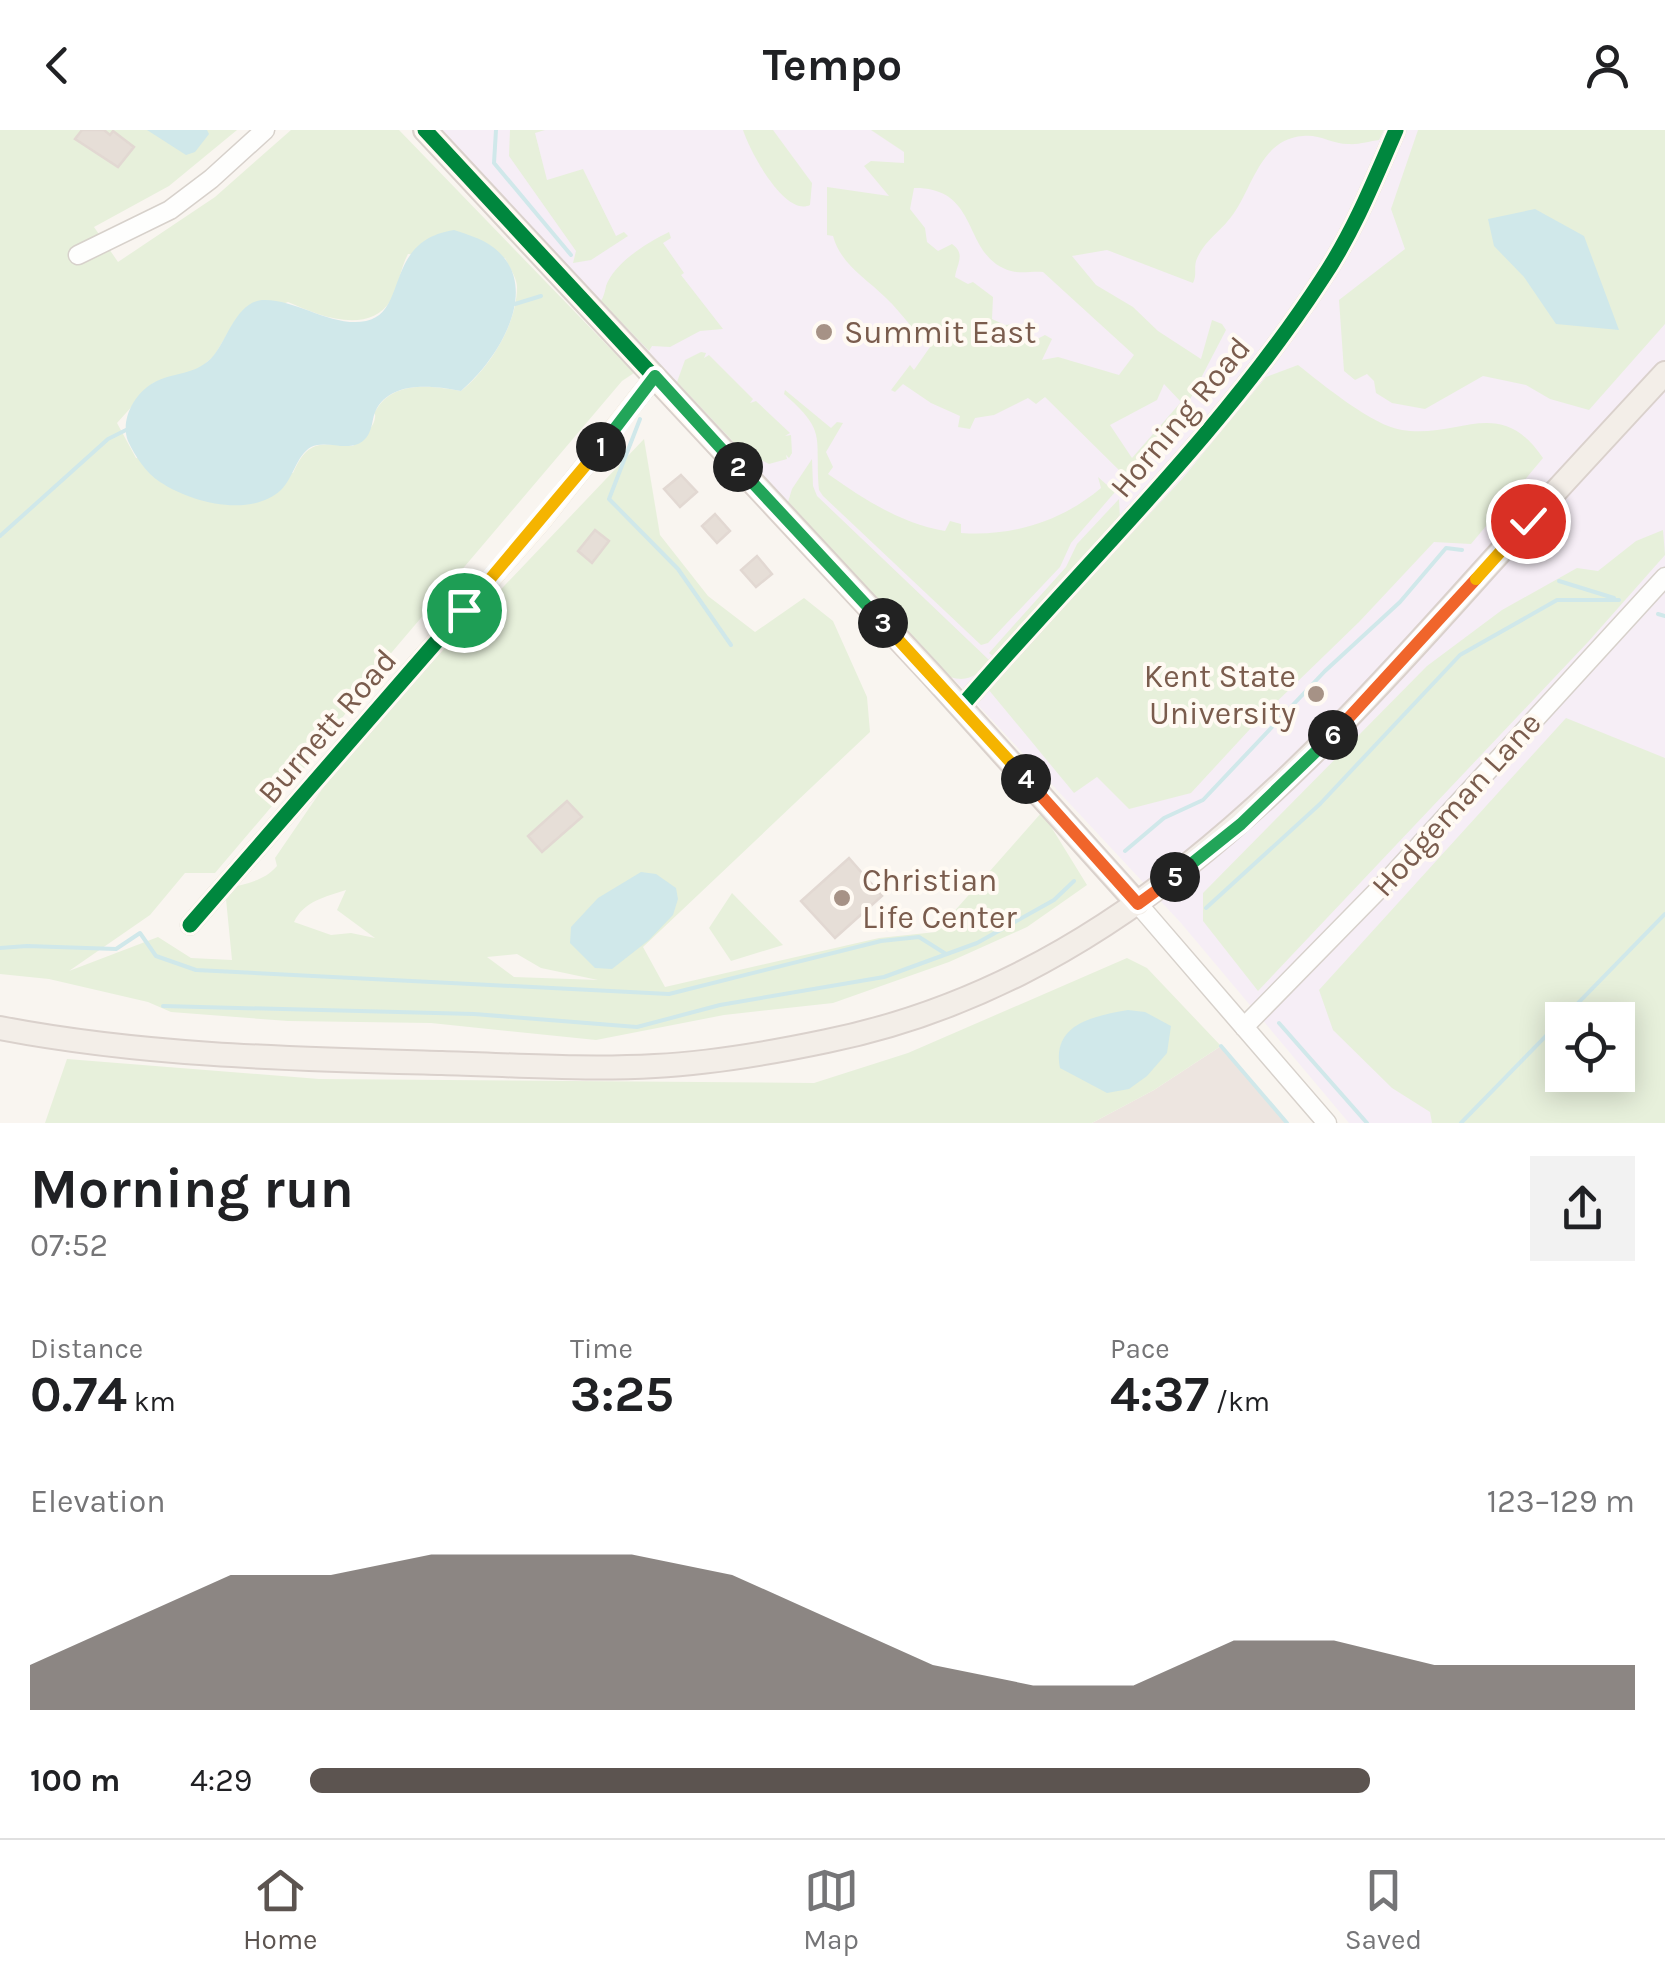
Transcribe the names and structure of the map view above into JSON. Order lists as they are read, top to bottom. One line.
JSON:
{"streets":{"street":["Horning Road","Burnett Road","Hodgeman Lane"]},"places":["Summit East","Kent State University","Christian Life Center"],"page":{"header":"Tempo","pins":["1","2","3","6","4","5"],"heading":["Morning run","07:52"],"stats":[["Distance","0.74 km"],["Time","3:25"],["Pace","4:37 /km"]],"chart":["Elevation","123–129 m"],"list":[{"name":"100 m","note":"4:29"}],"tabs":["Home","Map","Saved"]}}
